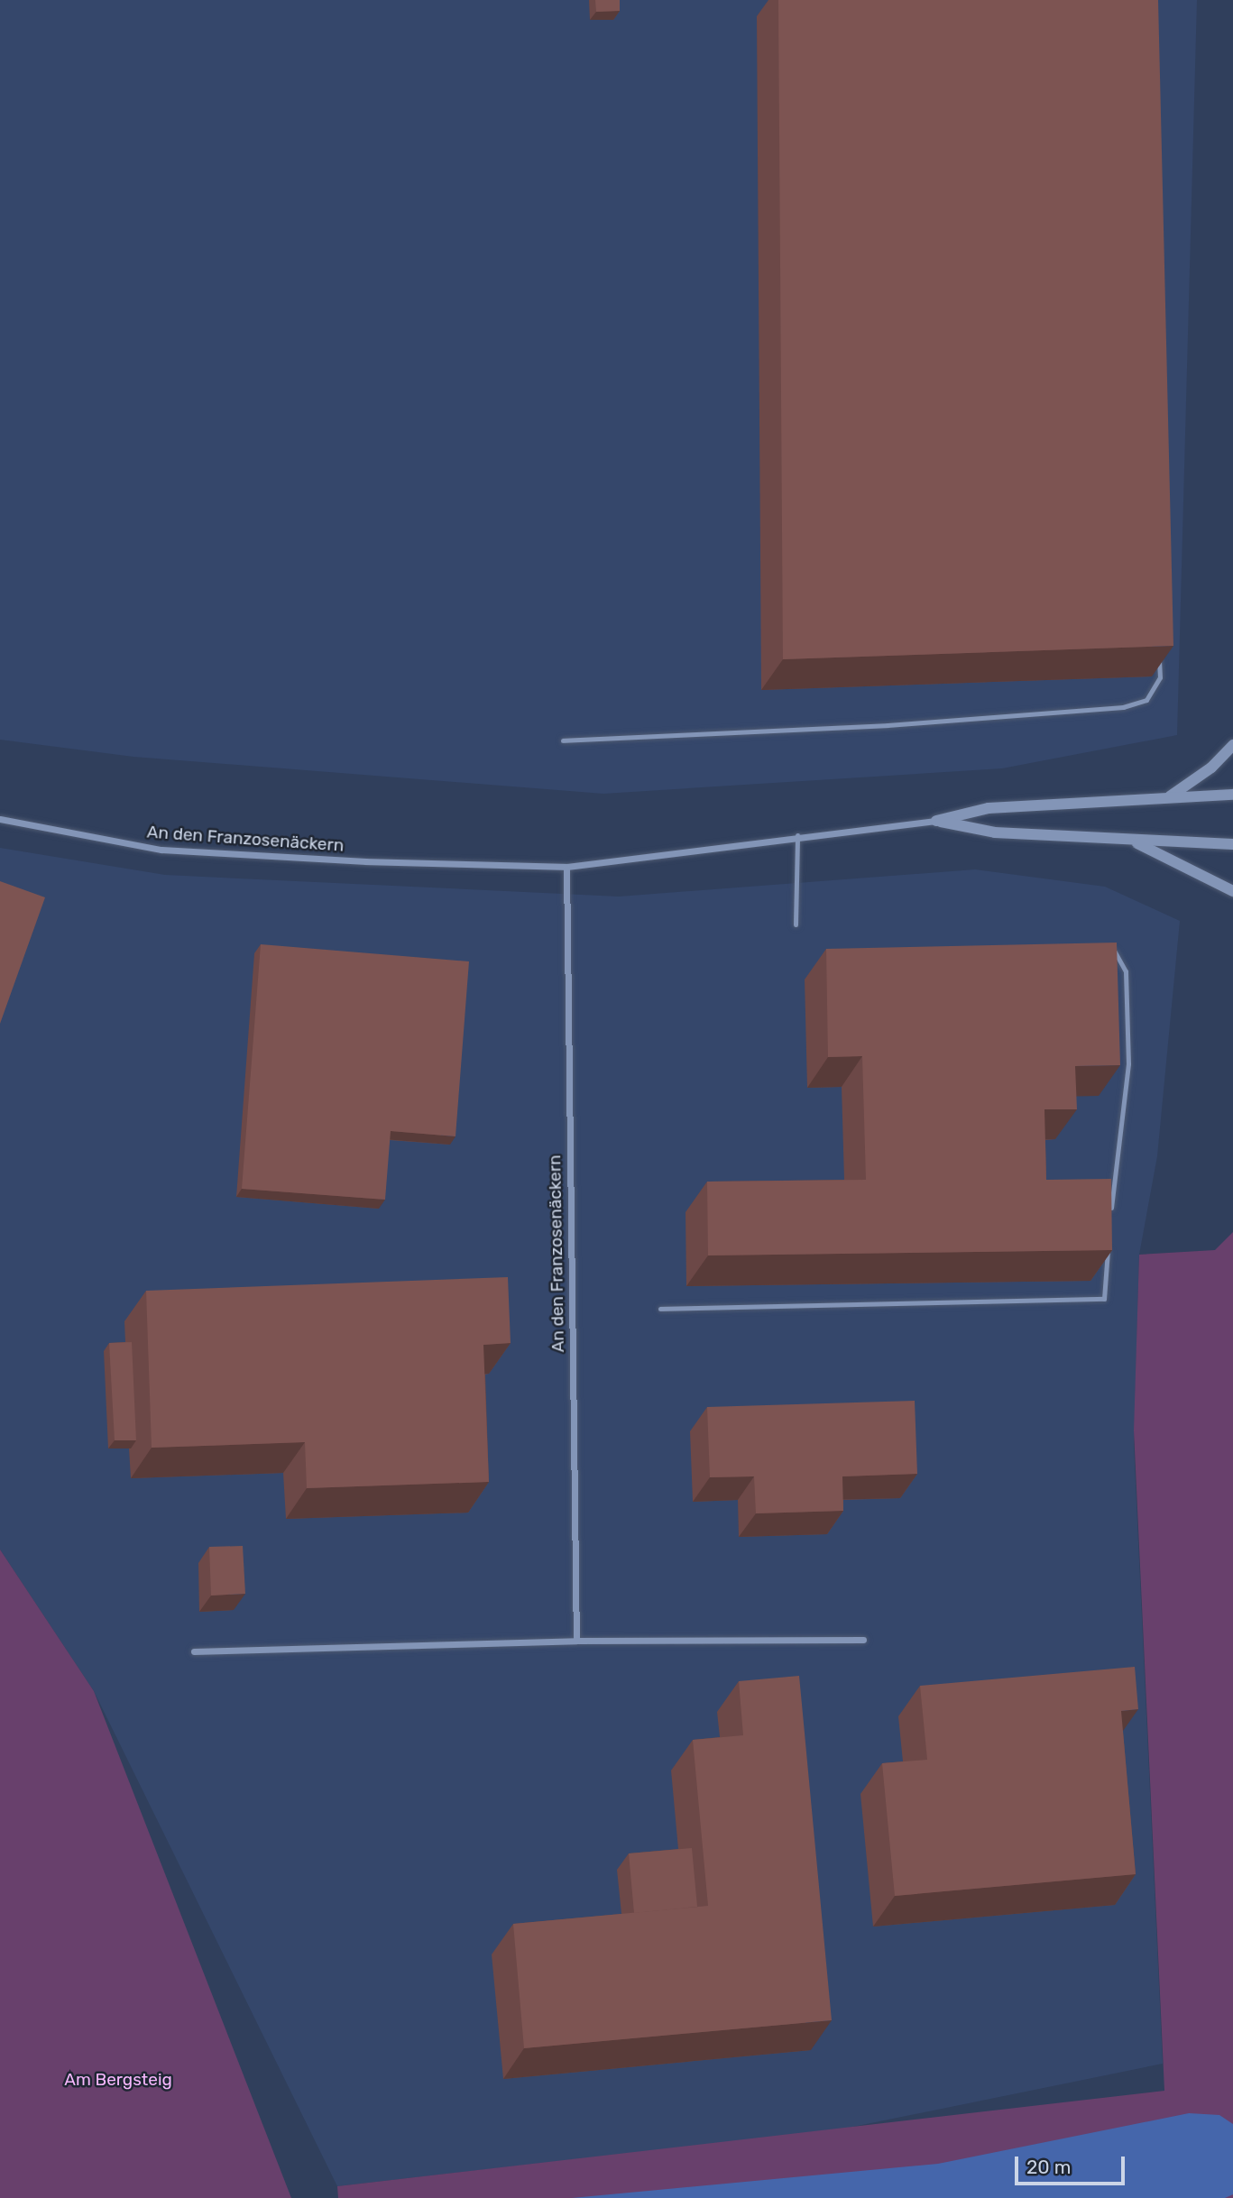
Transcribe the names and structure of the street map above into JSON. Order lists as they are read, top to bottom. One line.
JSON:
{"streets":{"street":["An den Franzosenäckern"]},"parks":["Am Bergsteig"],"scale_bar":"20 m"}
